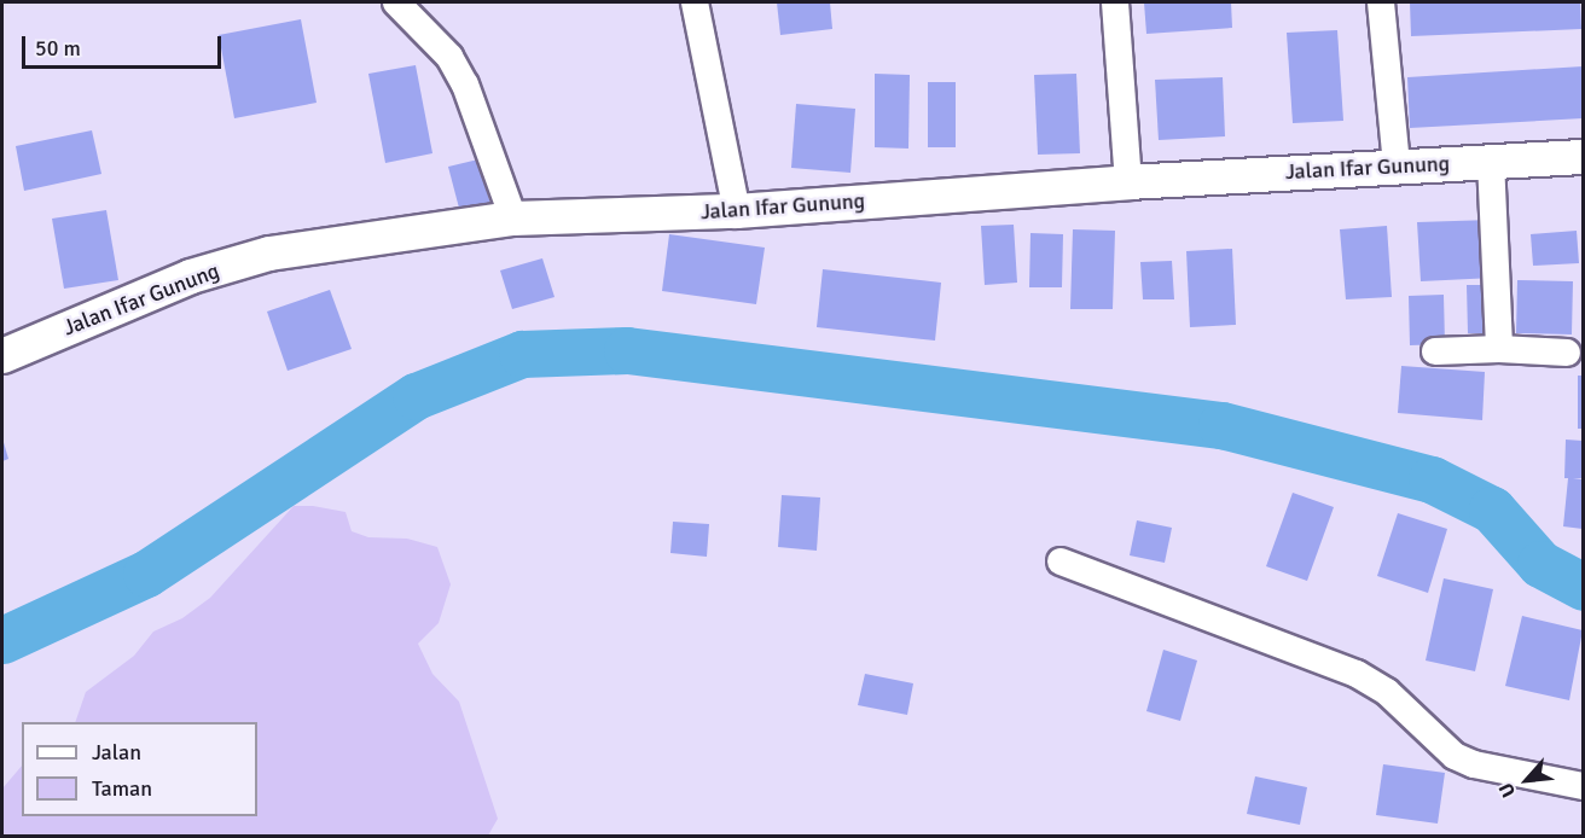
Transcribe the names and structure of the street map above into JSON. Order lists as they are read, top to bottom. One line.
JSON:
{"streets":{"street":["Jalan Ifar Gunung"]},"legend":["Jalan","Taman"],"scale_bar":"50 m","north":"bottom left"}
